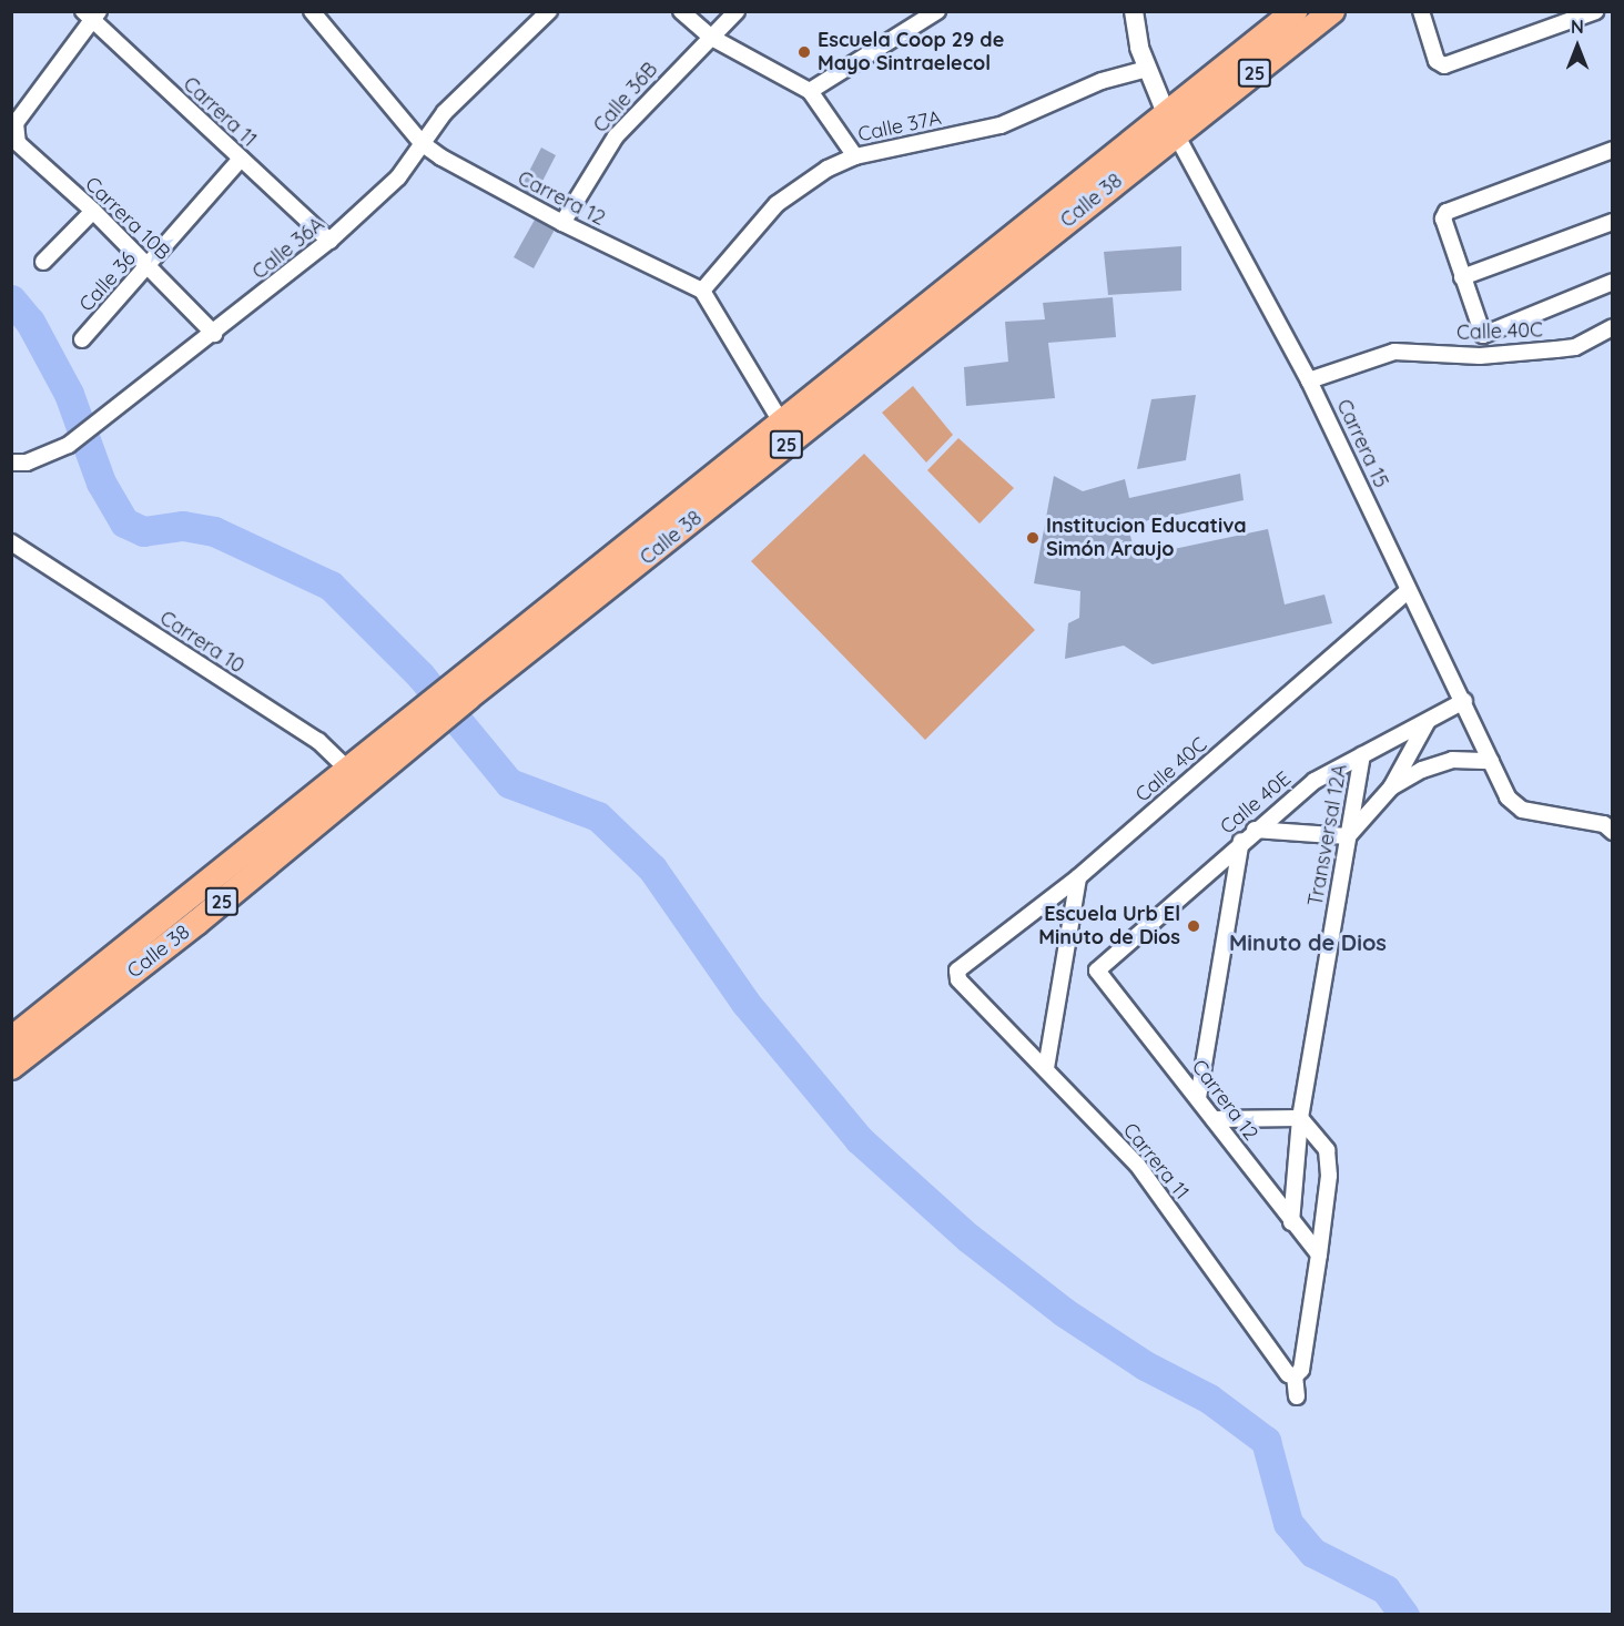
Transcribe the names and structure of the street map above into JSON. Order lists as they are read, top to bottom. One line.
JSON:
{"streets":{"highway":["25","Calle 38"],"street":["Calle 36B","Carrera 11","Calle 37A","Carrera 12","Carrera 10B","Calle 36A","Calle 36","Calle 40C","Carrera 15","Carrera 10","Calle 40E","Transversal 12A"]},"crossings":[["Calle 36B","Carrera 12"],["Carrera 11","Carrera 10B"],["Carrera 11","Calle 36A"],["Carrera 11","Calle 36"],["Carrera 11","Calle 40C"],["Calle 37A","Carrera 12"],["Carrera 12","Calle 36A"],["Carrera 12","Calle 40E"],["Carrera 12","Transversal 12A"],["Calle 38","Carrera 15"],["Calle 38","Carrera 10"],["Carrera 10B","Calle 36A"],["Carrera 10B","Calle 36"],["Calle 40C","Carrera 15"],["Carrera 15","Calle 40E"],["Calle 40E","Transversal 12A"]],"districts":["Minuto de Dios"],"places":["Escuela Coop 29 de Mayo Sintraelecol","Institucion Educativa Simón Araujo","Escuela Urb El Minuto de Dios"],"north":"top"}
